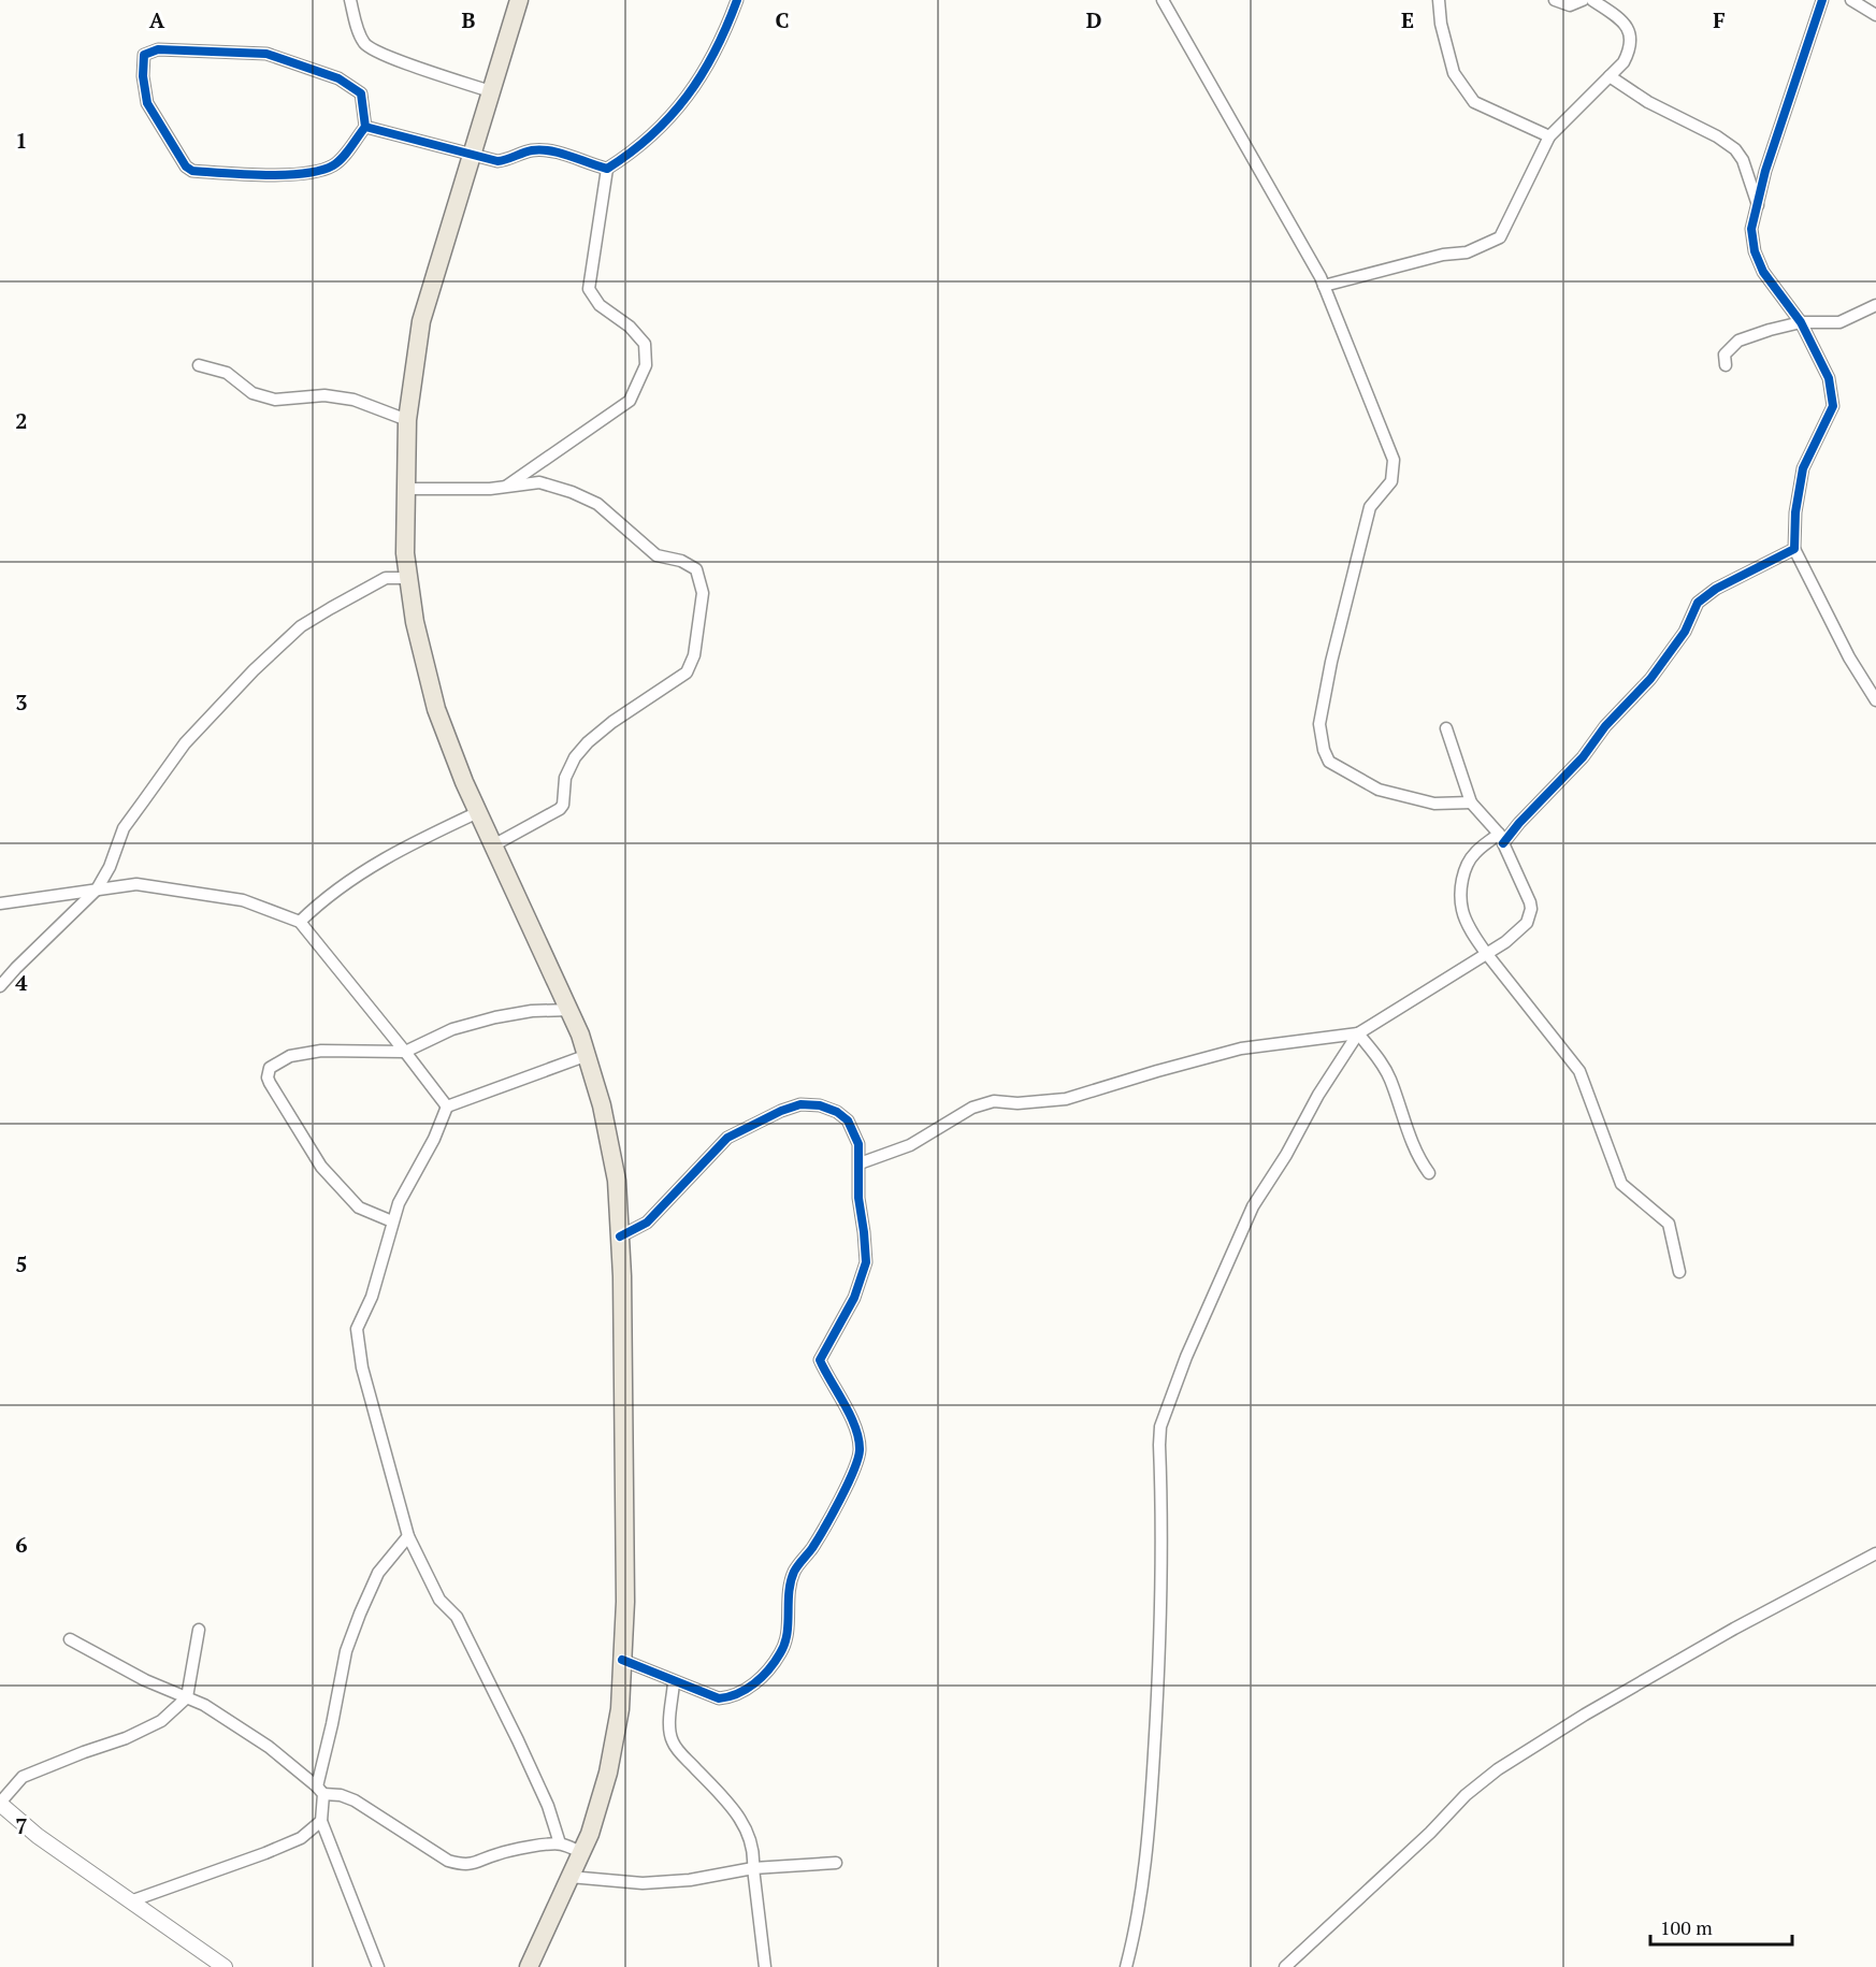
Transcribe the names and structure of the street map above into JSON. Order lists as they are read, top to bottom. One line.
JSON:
{"scale_bar":"100 m","grid":{"columns":["A","B","C","D","E","F"],"rows":["1","2","3","4","5","6","7"]}}
